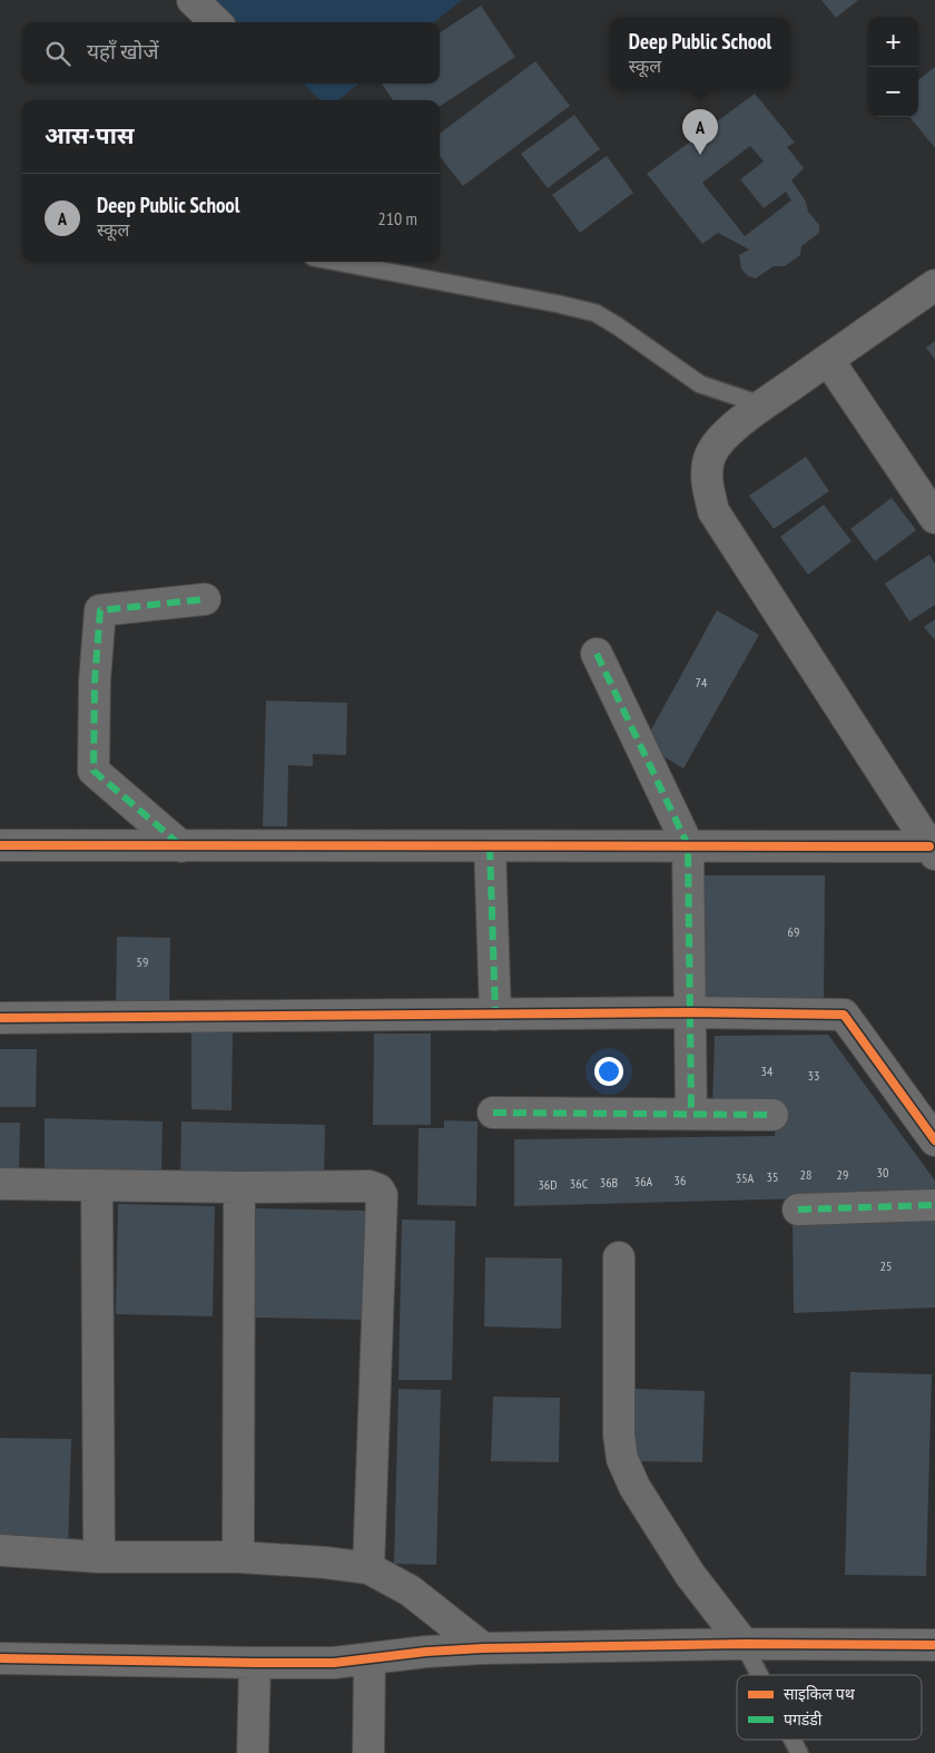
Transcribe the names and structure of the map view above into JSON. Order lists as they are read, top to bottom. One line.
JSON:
{"house_numbers":["74","69","59","34","33","30","28","29","35","35A","36","36A","36B","36C","36D","25"],"legend":["साइकिल पथ","पगडंडी"],"page":{"map_buttons":["+","−"],"popup":["Deep Public School","स्कूल"],"search":"यहाँ खोजें","heading":"आस-पास","pins":"A","list":[{"mark":"A","name":"Deep Public School","note":"स्कूल","value":"210 m"}]}}
